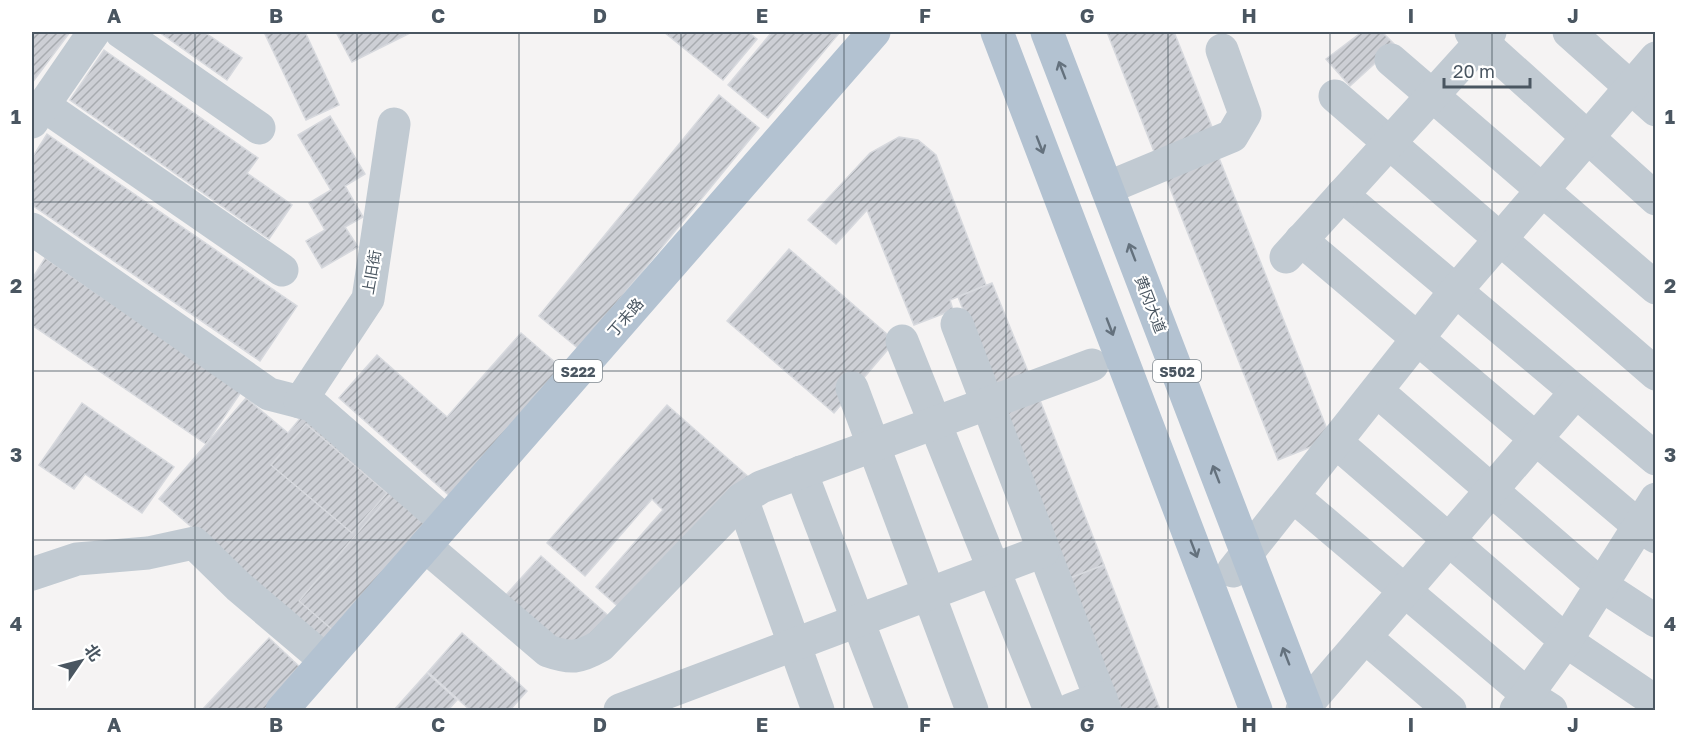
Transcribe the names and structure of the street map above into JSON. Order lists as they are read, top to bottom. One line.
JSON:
{"streets":{"main road":["黄冈大道","丁未路","S222","S502"],"street":["上旧街"]},"scale_bar":"20 m","north":"top right","grid":{"columns":["A","B","C","D","E","F","G","H","I","J"],"rows":["1","2","3","4"]}}
